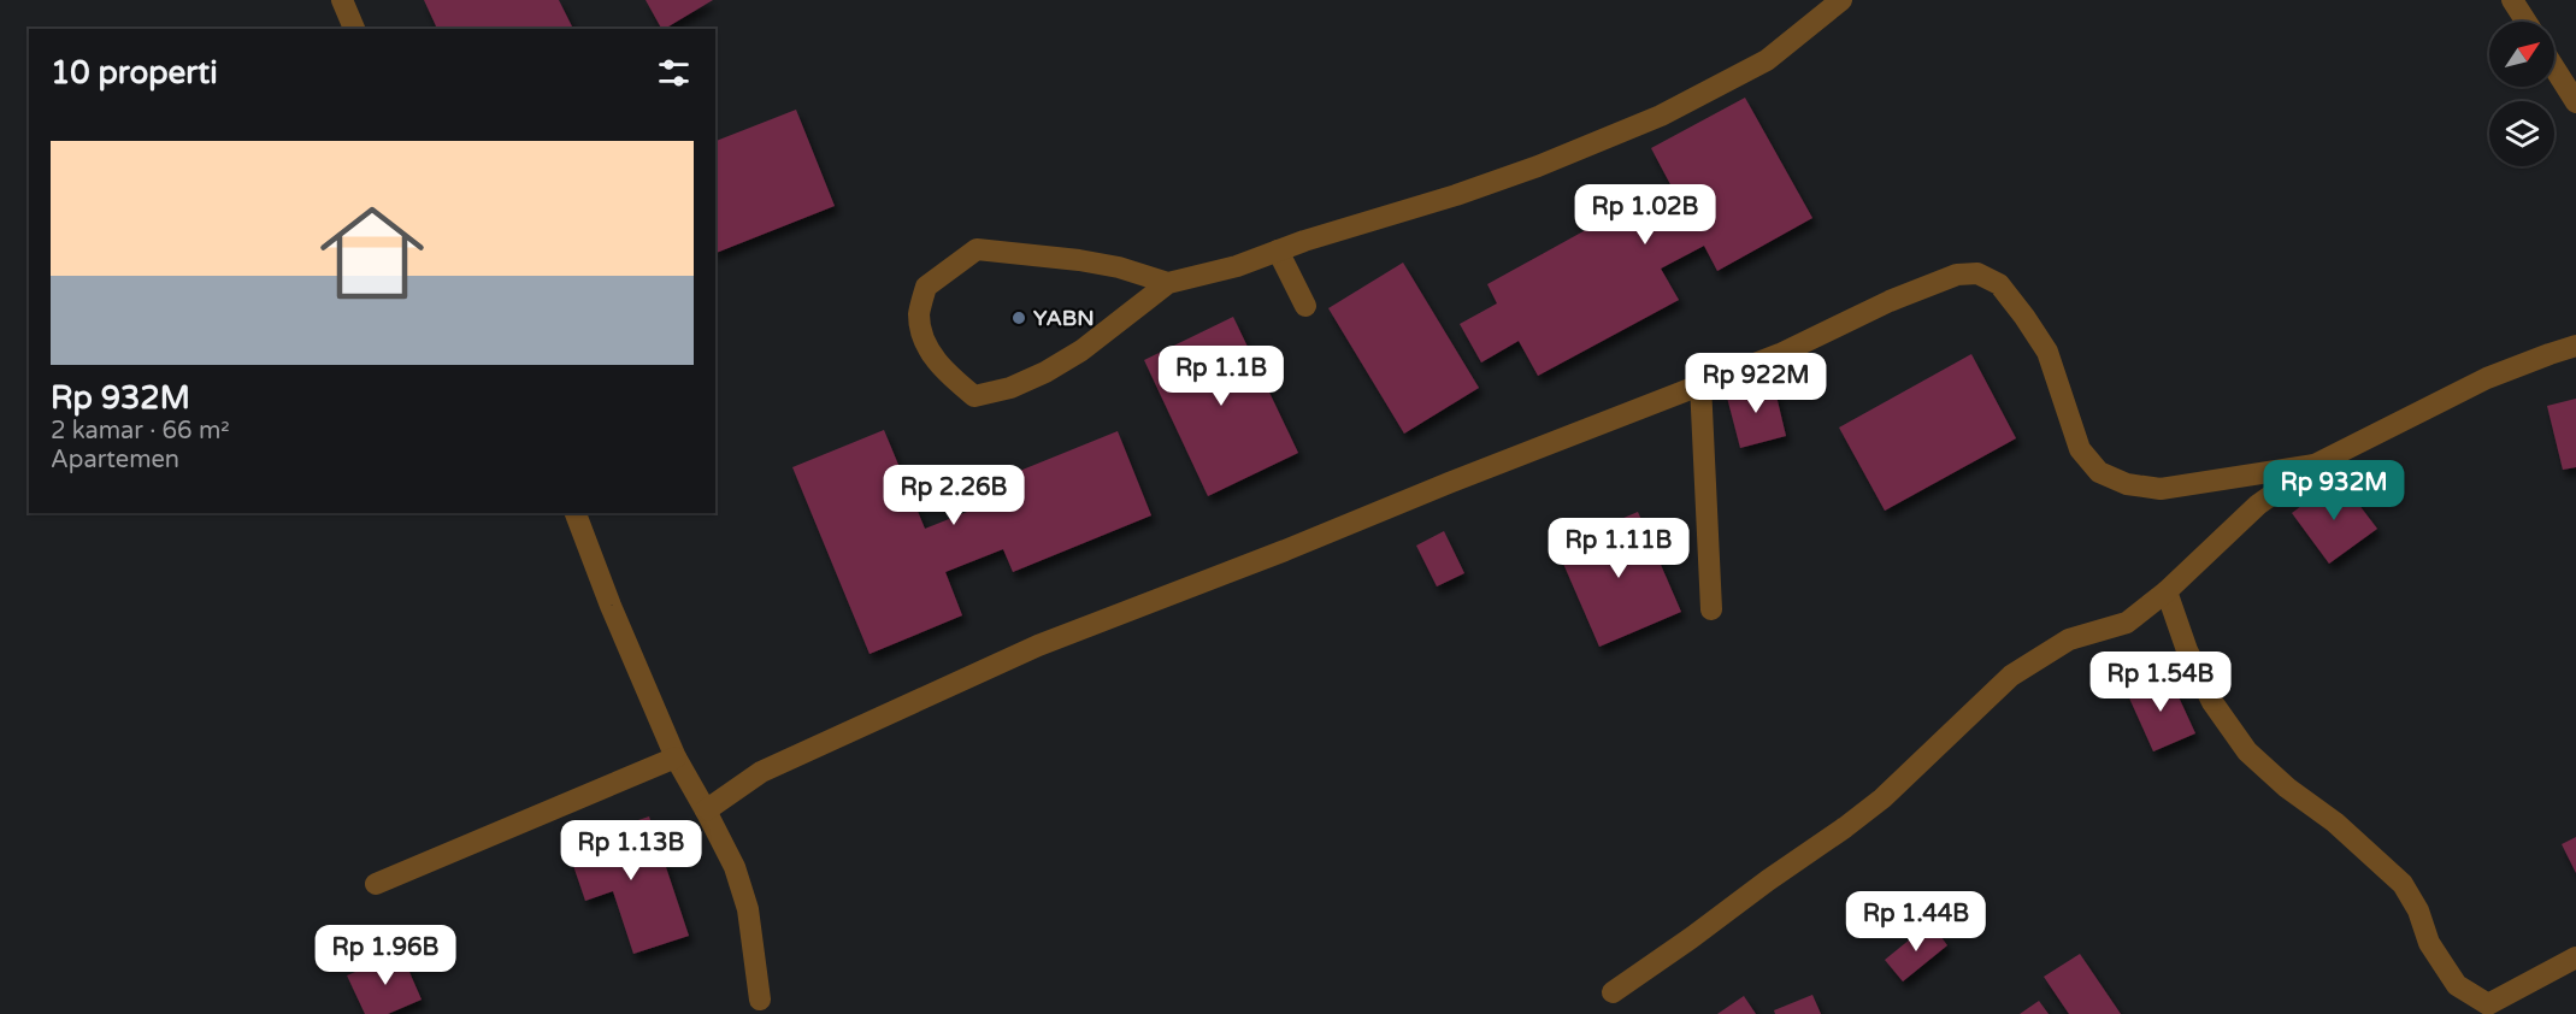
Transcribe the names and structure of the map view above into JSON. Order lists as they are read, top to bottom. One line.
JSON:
{"places":["YABN"],"north":"top right","page":{"heading":"10 properti","list":[{"name":"Rp 932M","note":"2 kamar · 66 m² · Apartemen"}],"price":["Rp 1.02B","Rp 1.1B","Rp 922M","Rp 932M","Rp 2.26B","Rp 1.11B","Rp 1.54B","Rp 1.13B","Rp 1.44B","Rp 1.96B"]}}
